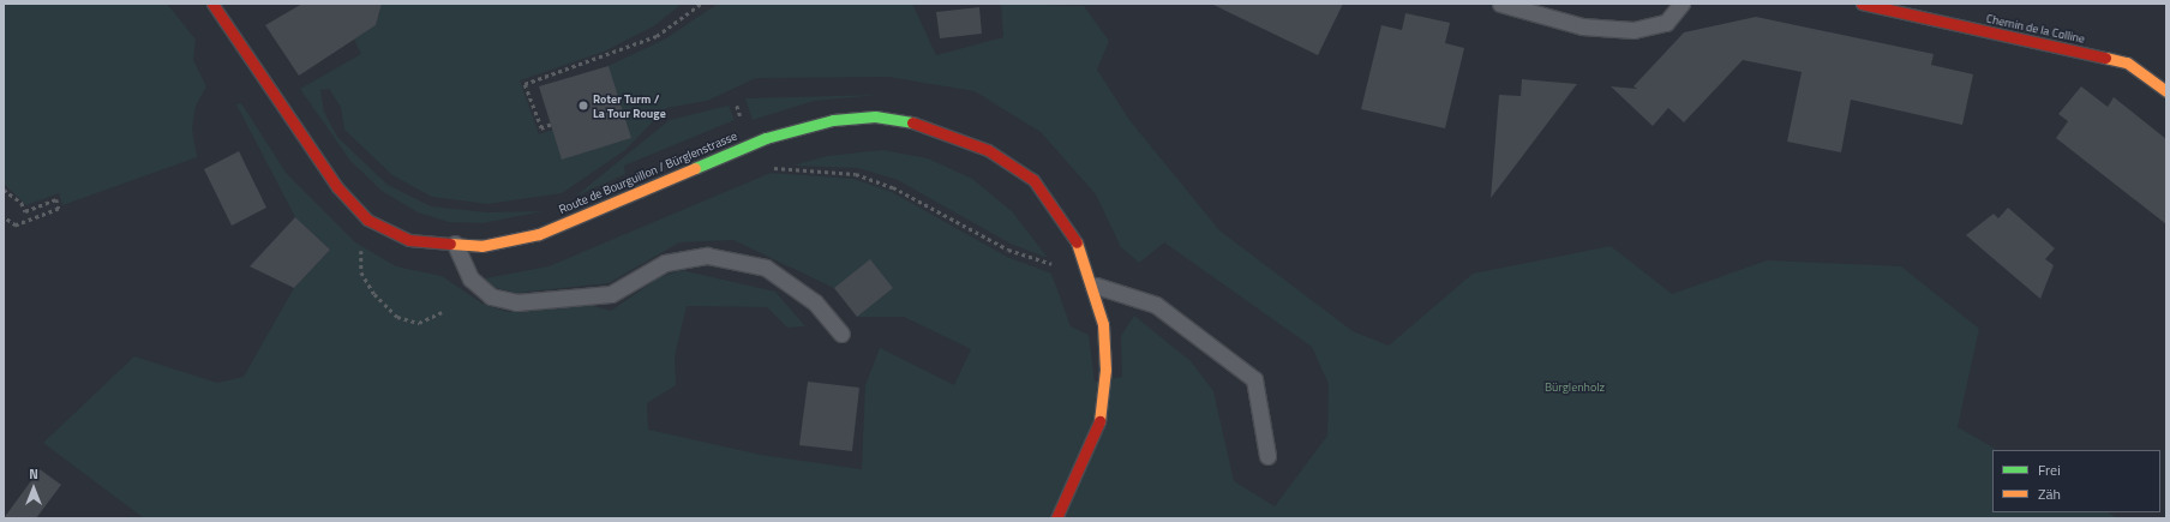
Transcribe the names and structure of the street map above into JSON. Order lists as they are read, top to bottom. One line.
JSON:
{"streets":{"main road":["Chemin de la Colline","Route de Bourguillon / Bürglenstrasse"]},"parks":["Bürglenholz"],"places":["Roter Turm / La Tour Rouge"],"legend":["Frei","Zäh"],"north":"top"}
